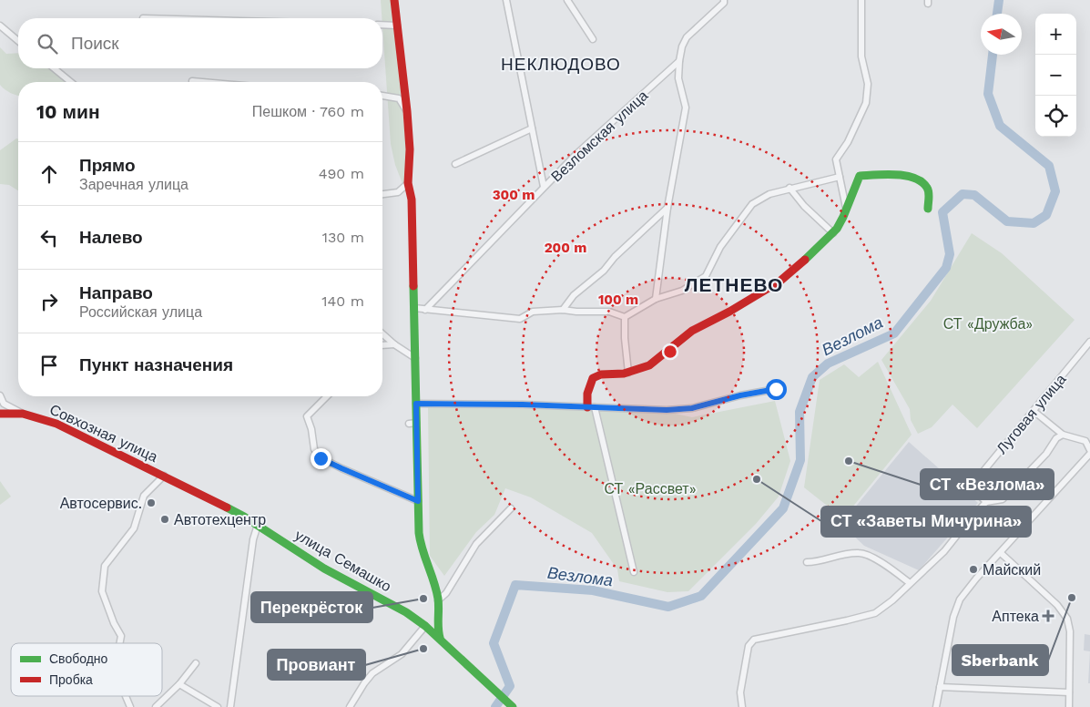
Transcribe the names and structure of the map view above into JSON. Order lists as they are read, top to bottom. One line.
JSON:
{"streets":{"street":["Везломская улица","Луговая улица","Совхозная улица","улица Семашко"]},"crossings":[["Совхозная улица","улица Семашко"]],"districts":["НЕКЛЮДОВО","ЛЕТНЕВО"],"water":["Везлома"],"parks":["СТ «Дружба»","СТ «Рассвет»"],"places":{"other":["СТ «Везлома»","СТ «Заветы Мичурина»","Автосервис.","Автотехцентр","Майский","Sberbank","Перекрёсток","Провиант"],"health":["Аптека"]},"legend":["Свободно","Пробка"],"north":"left","page":{"map_buttons":["+","−"],"search":"Поиск","heading":["10 мин","Пешком · 760 m"],"list":[["Прямо","Заречная улица","490 m"],["Налево","130 m"],["Направо","Российская улица","140 m"],"Пункт назначения"]},"rings":["300 m","200 m","100 m"]}
